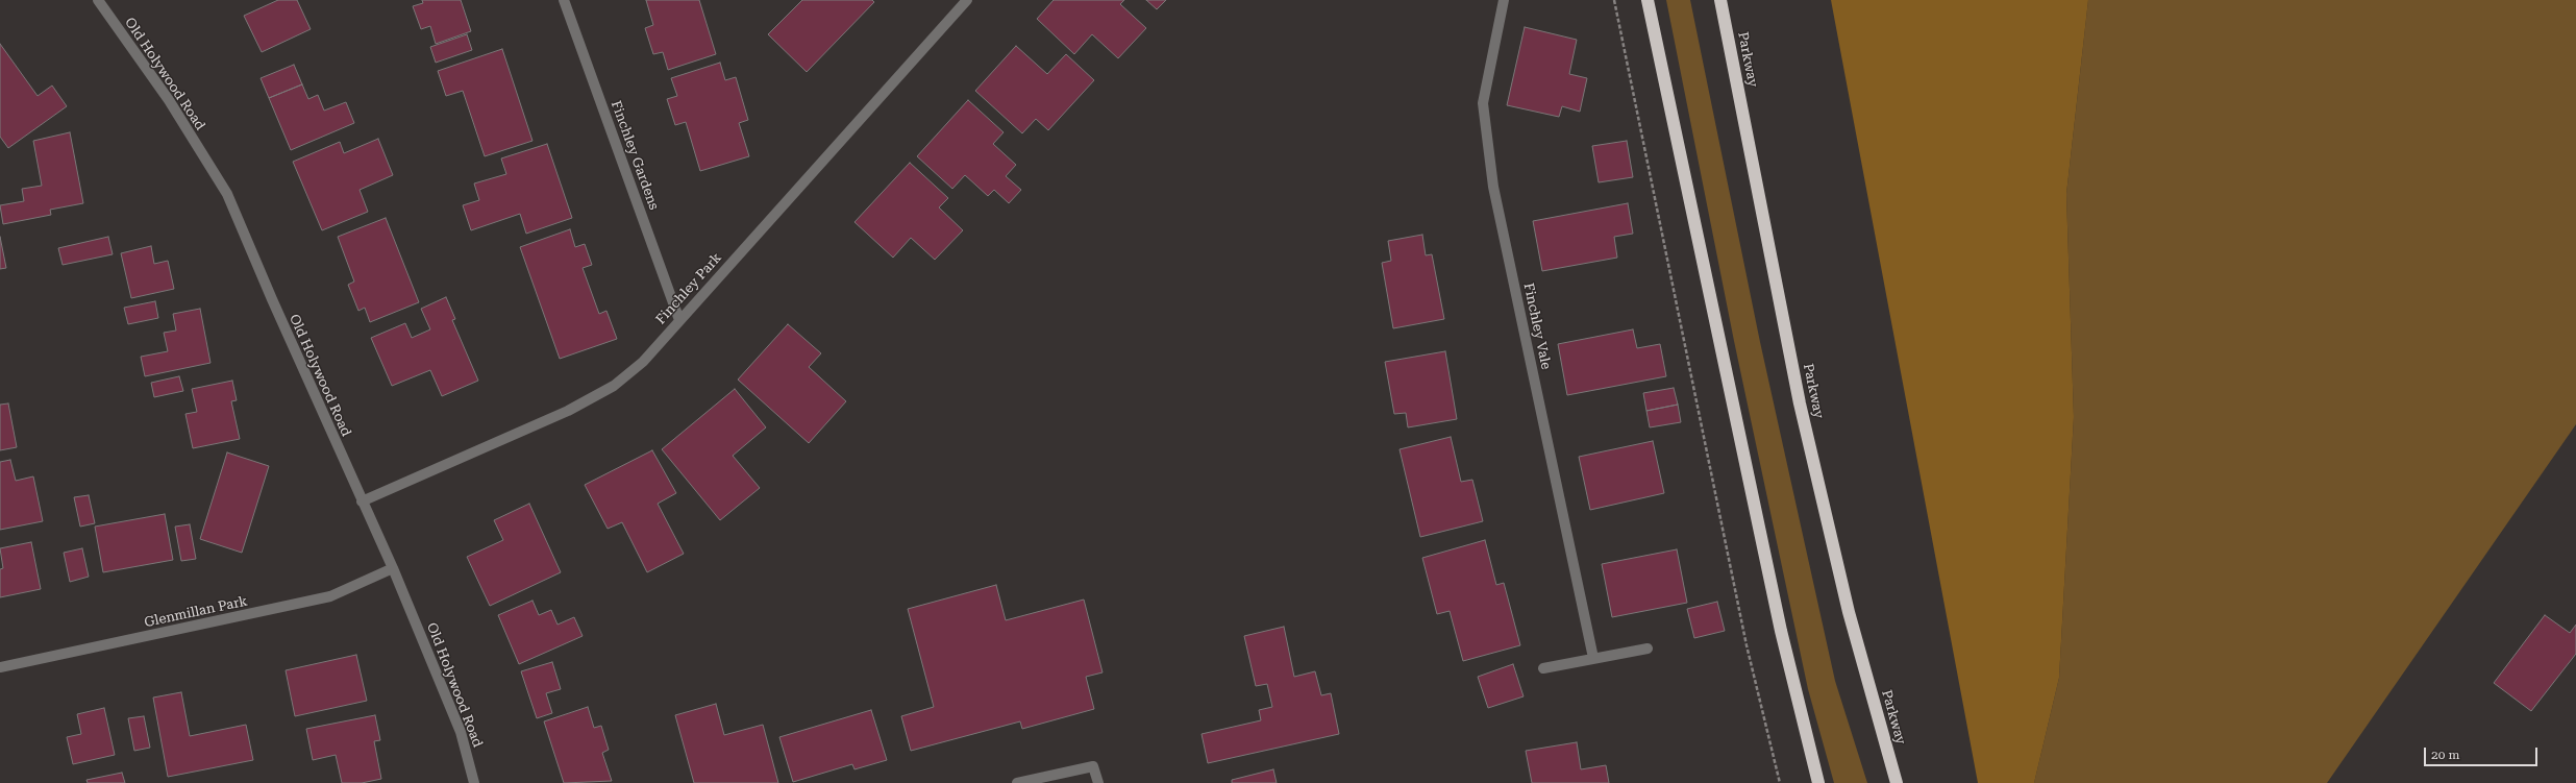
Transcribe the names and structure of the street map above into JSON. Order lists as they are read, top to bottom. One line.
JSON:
{"streets":{"highway":["Parkway"],"street":["Old Holywood Road","Finchley Gardens","Finchley Park","Finchley Vale","Glenmillan Park"]},"crossings":[["Old Holywood Road","Finchley Park"],["Old Holywood Road","Glenmillan Park"],["Finchley Gardens","Finchley Park"]],"scale_bar":"20 m"}
